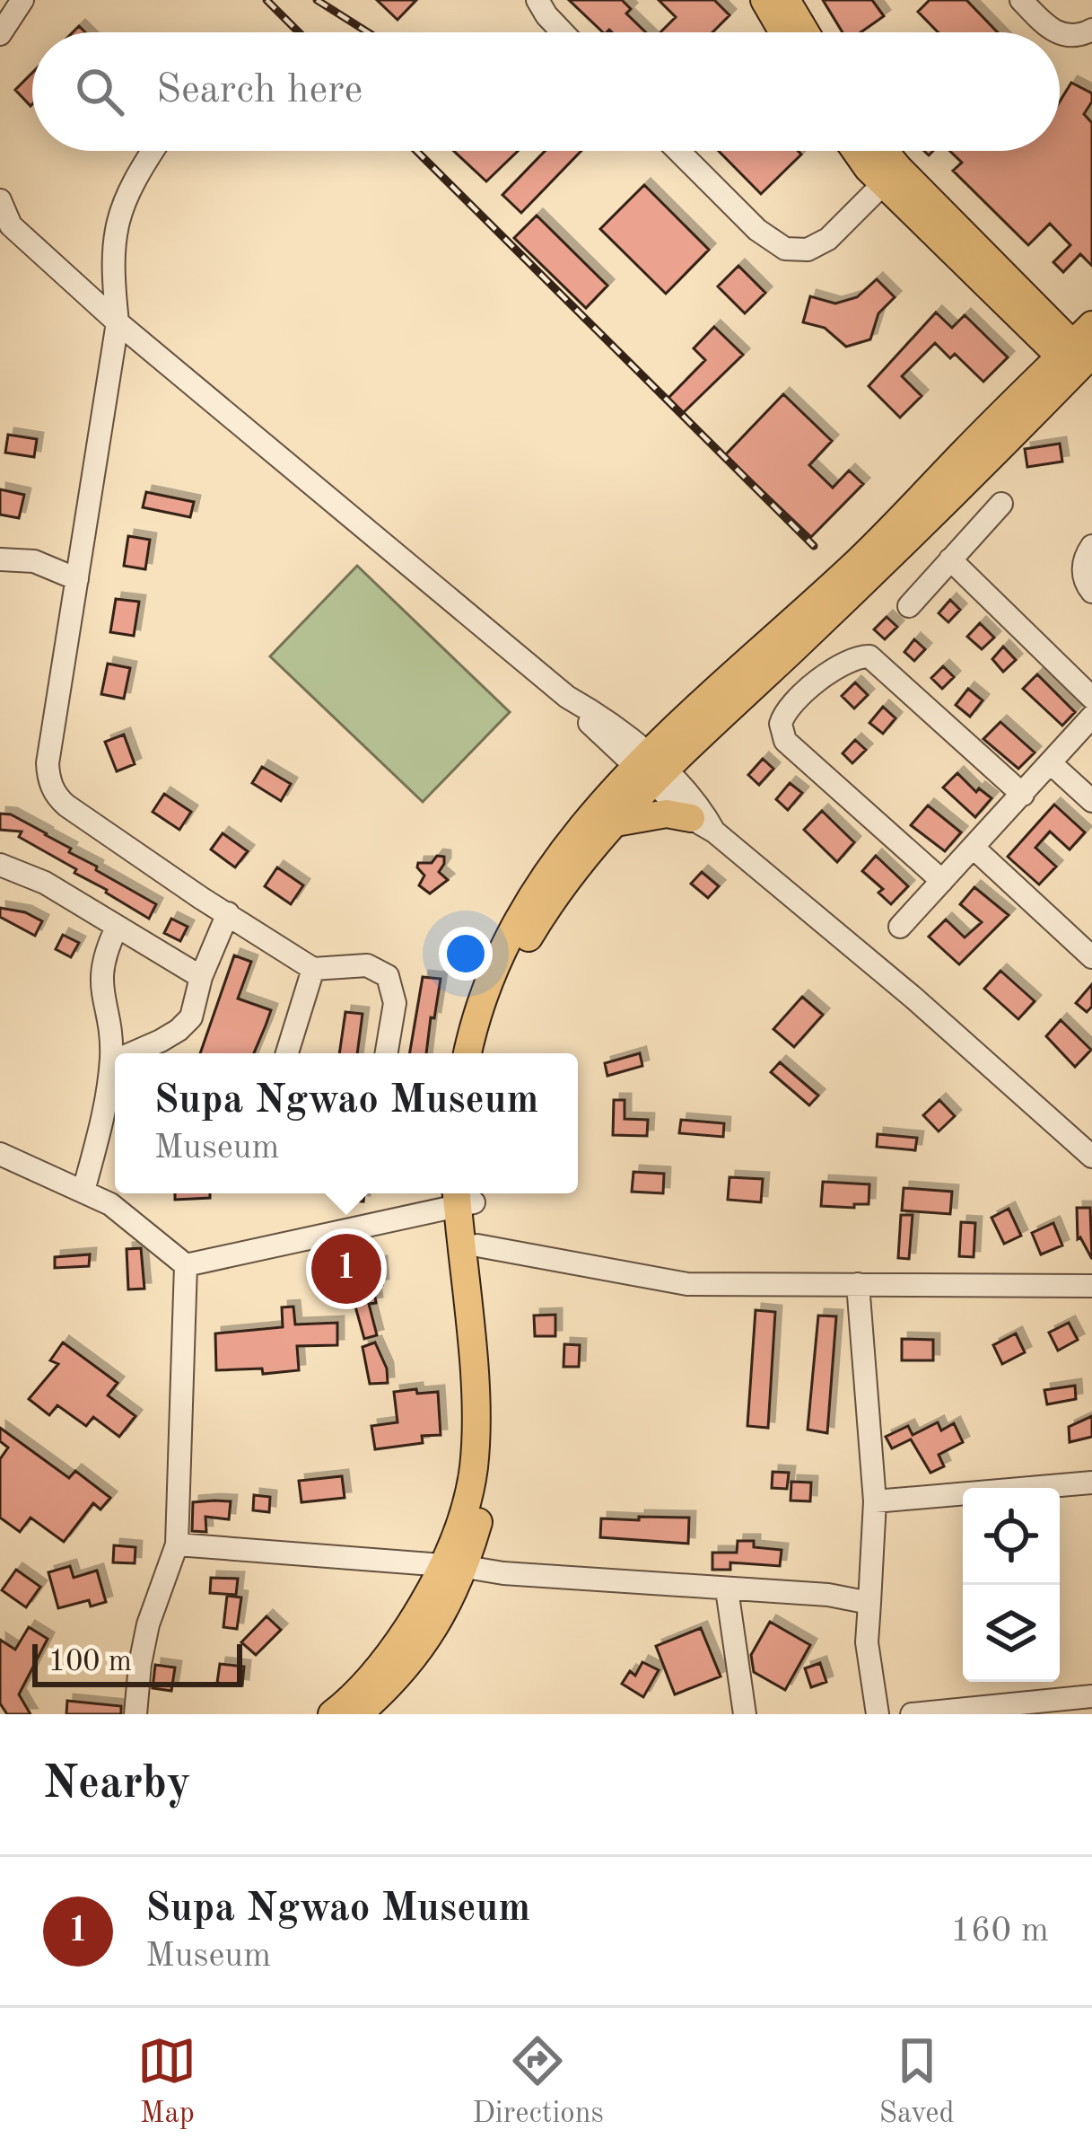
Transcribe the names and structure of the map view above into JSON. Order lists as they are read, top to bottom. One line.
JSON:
{"scale_bar":"100 m","page":{"search":"Search here","popup":["Supa Ngwao Museum","Museum"],"pins":"1","scale":"100 m","heading":"Nearby","list":[{"mark":"1","name":"Supa Ngwao Museum","note":"Museum","value":"160 m"}],"nav":["Map","Directions","Saved"]}}
